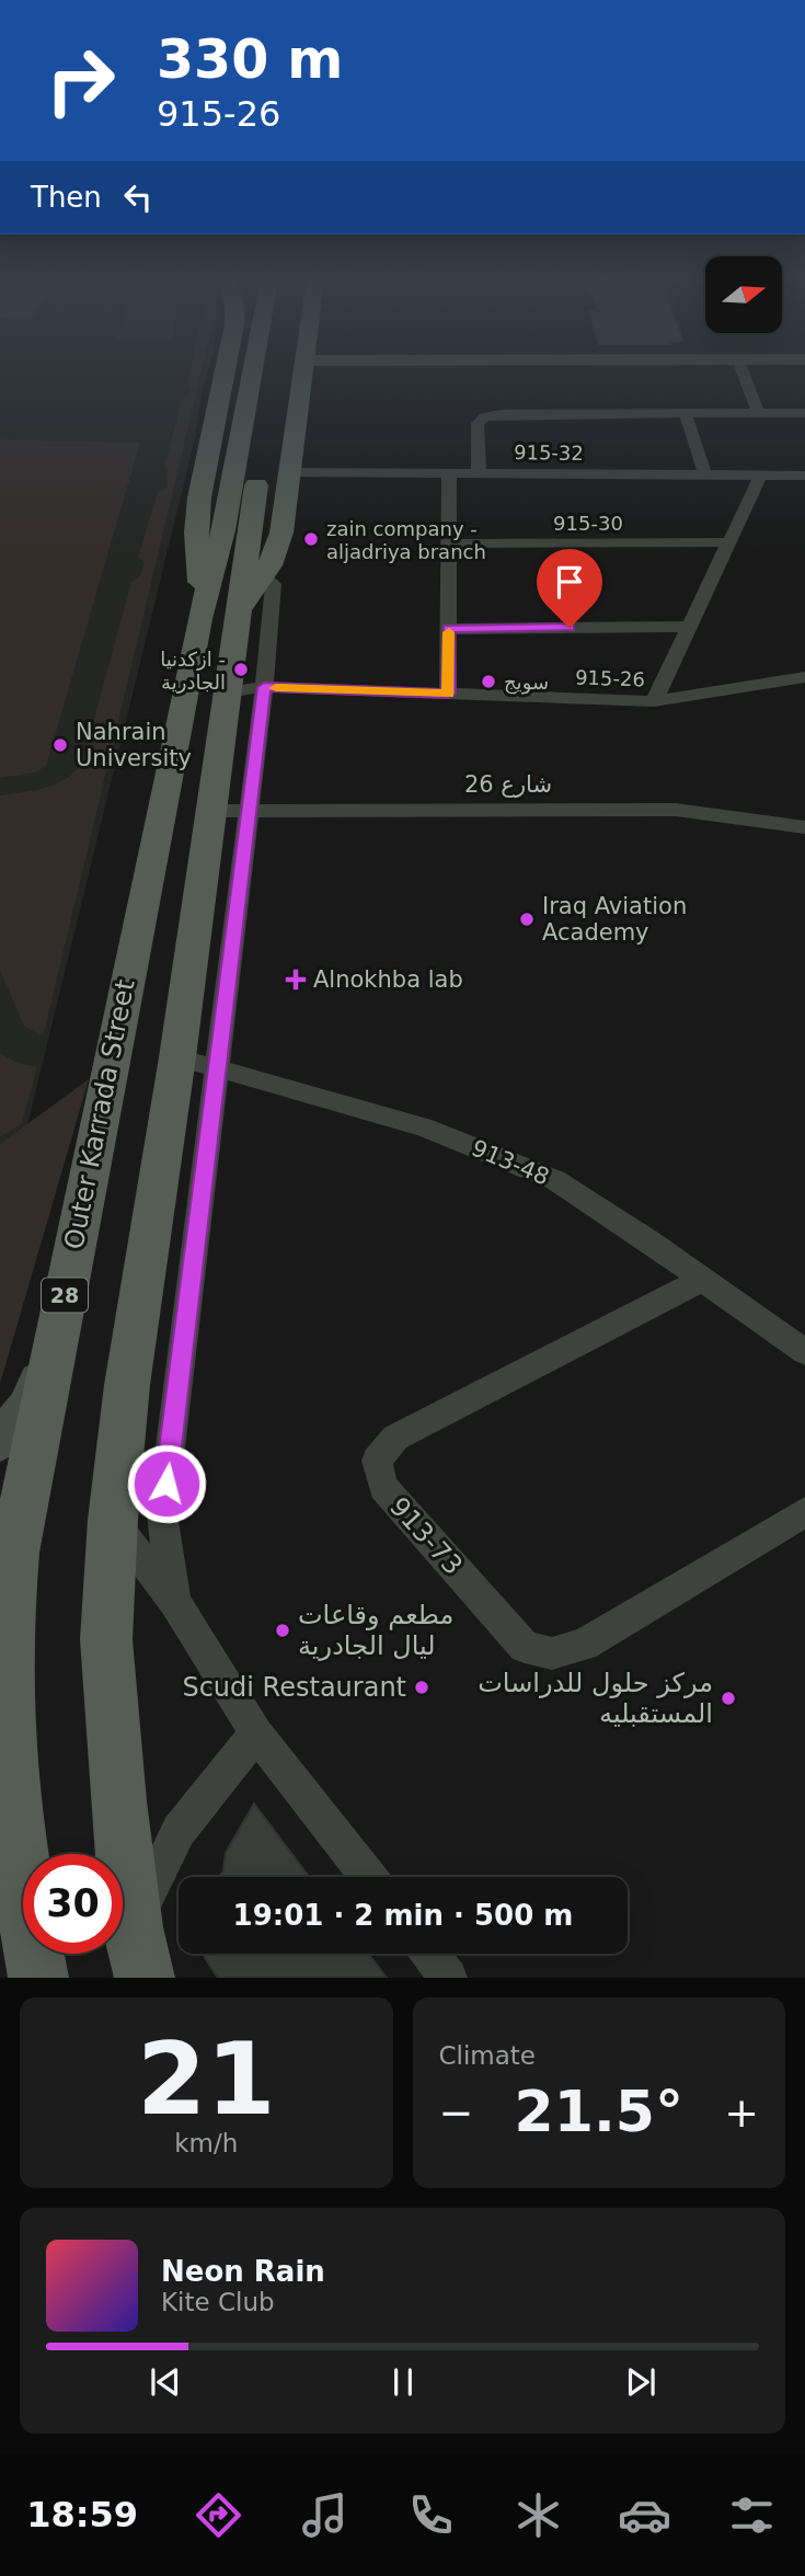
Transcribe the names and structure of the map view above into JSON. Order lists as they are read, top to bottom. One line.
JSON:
{"streets":{"main road":["Outer Karrada Street","28"],"street":["915-32","915-30","915-26","شارع 26","913-48","913-73"]},"crossings":[["913-48","913-73"]],"places":{"other":["zain company - aljadriya branch","ازكدنيا - الجادرية","سويج","Nahrain University","Iraq Aviation Academy","مطعم وقاعات ليال الجادرية","Scudi Restaurant","مركز حلول للدراسات المستقبليه"],"health":["Alnokhba lab"]},"north":"right","page":{"turn":["330 m","915-26"],"then":"Then","limit":"30","trip":"19:01 · 2 min · 500 m","tile":[["21","km/h"],"Climate"],"heat":["−","21.5°","+"],"song":["Neon Rain","Kite Club"],"tabs":"18:59"}}
